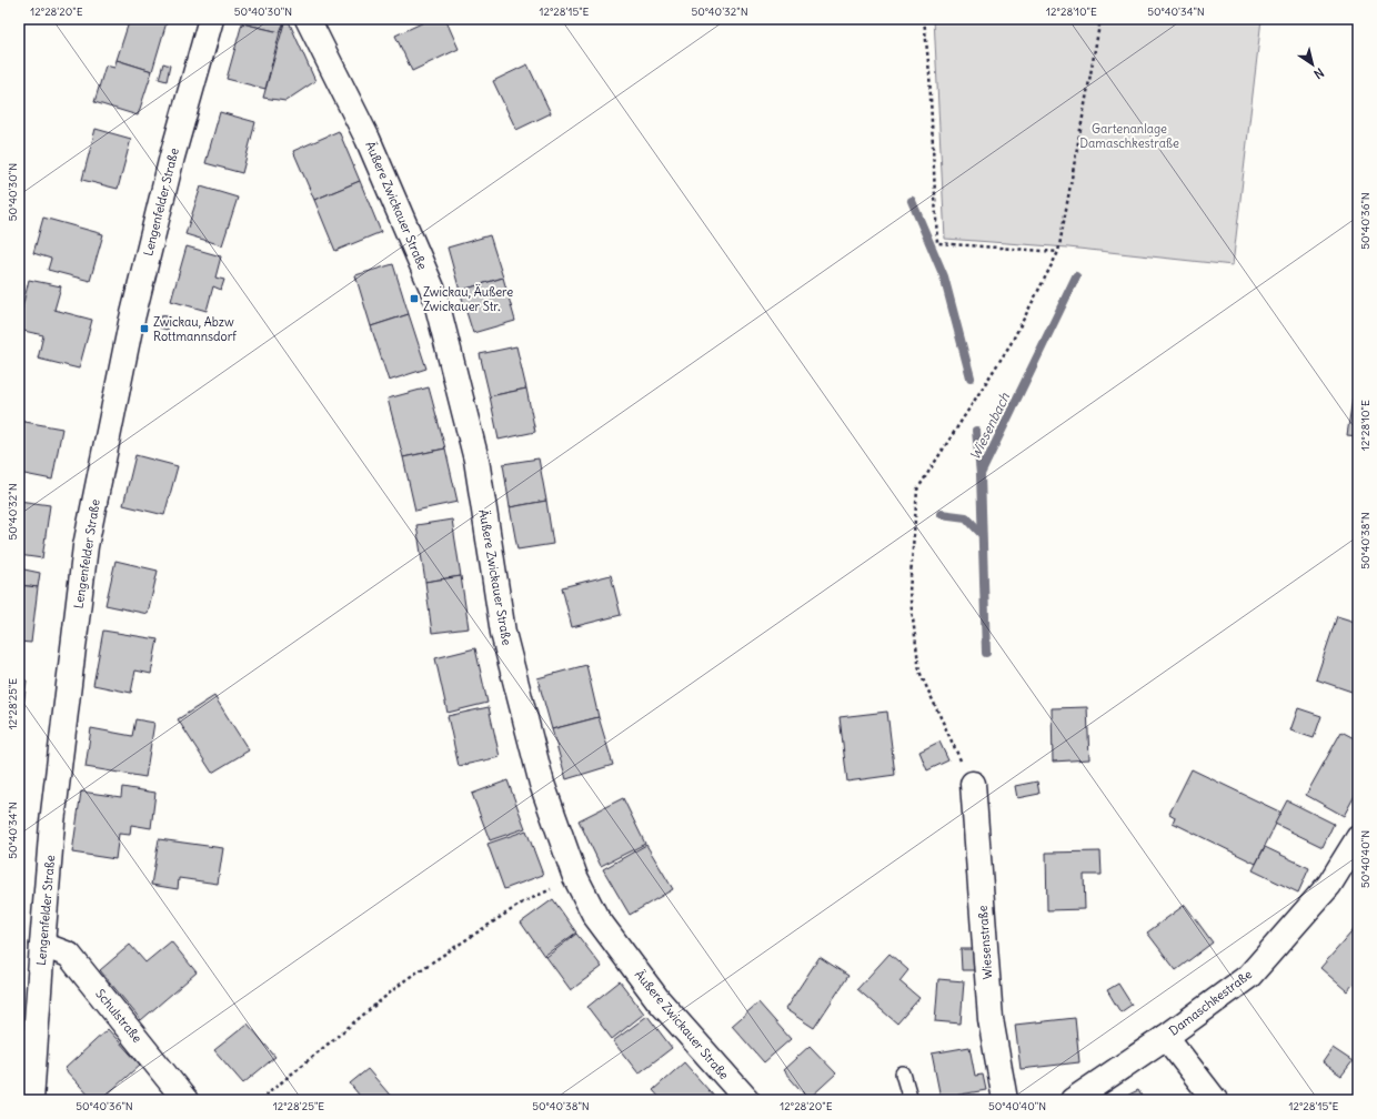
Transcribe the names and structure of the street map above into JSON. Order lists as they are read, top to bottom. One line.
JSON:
{"streets":{"street":["Lengenfelder Straße","Äußere Zwickauer Straße","Wiesenstraße","Damaschkestraße","Schulstraße"]},"crossings":[["Lengenfelder Straße","Schulstraße"]],"water":["Wiesenbach"],"parks":["Gartenanlage Damaschkestraße"],"places":{"transit":["Zwickau, Äußere Zwickauer Str.","Zwickau, Abzw Rottmannsdorf"]},"north":"bottom right","coordinates":["12°28'20\"E","50°40'30\"N","12°28'15\"E","50°40'32\"N","12°28'10\"E","50°40'34\"N","50°40'36\"N","50°40'38\"N","12°28'25\"E","50°40'40\"N"]}
